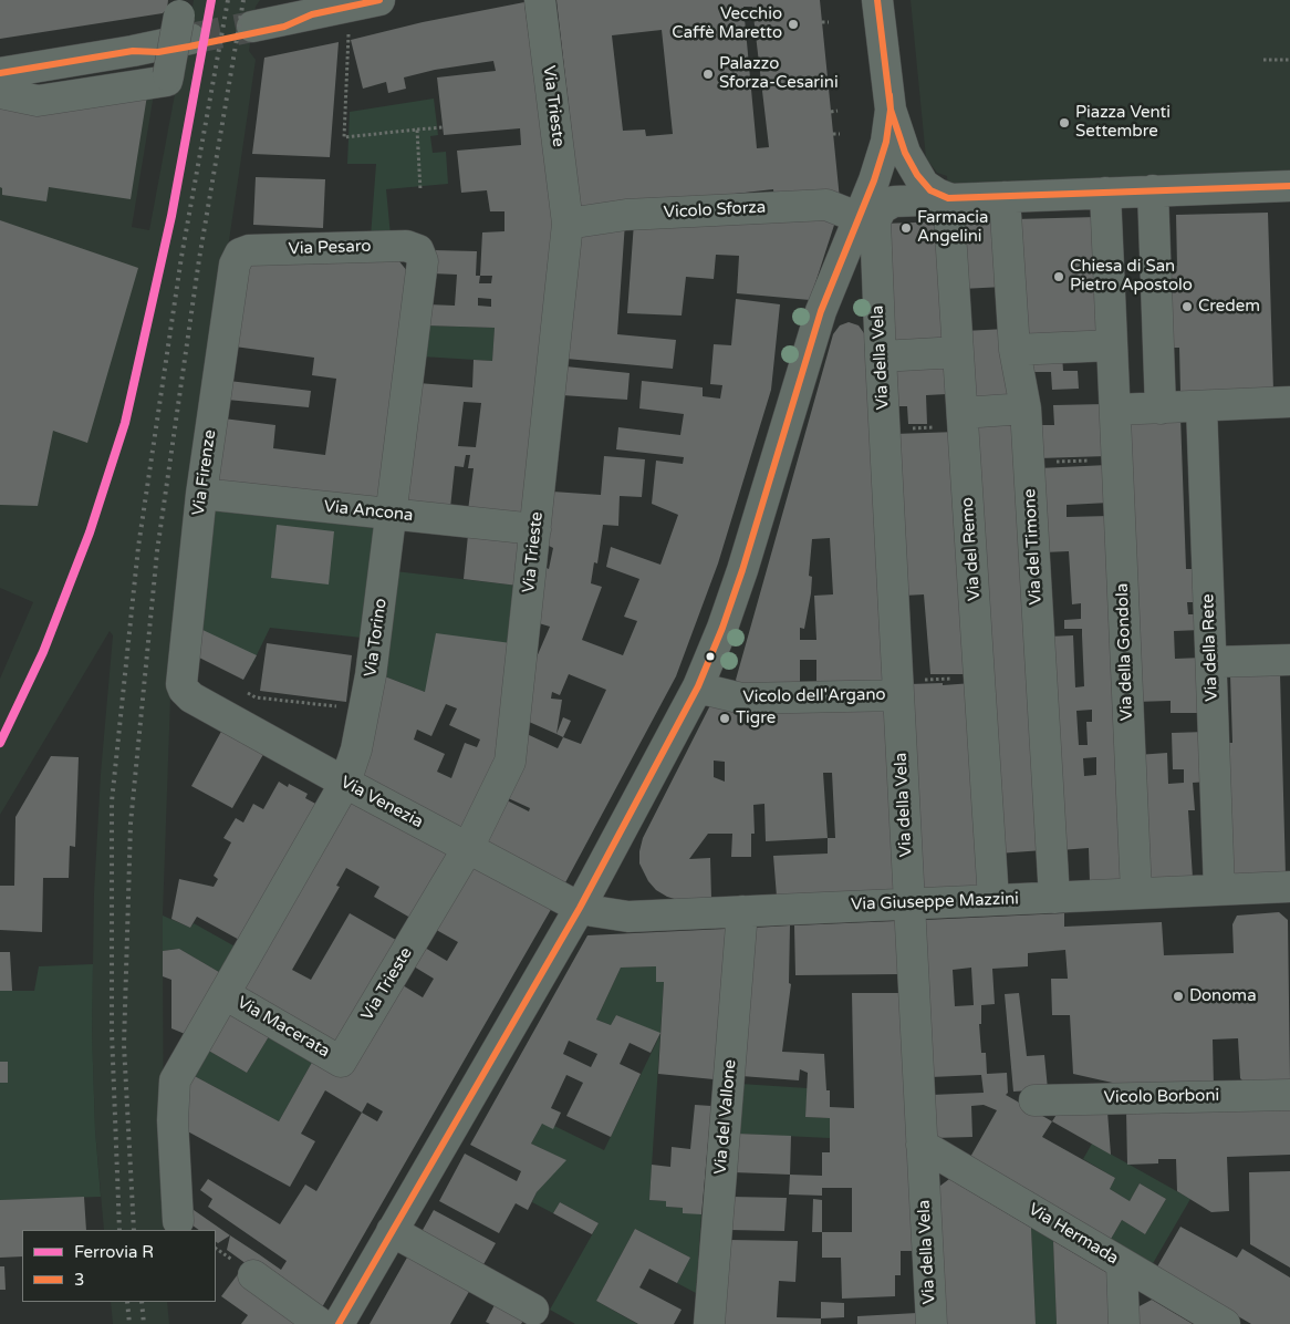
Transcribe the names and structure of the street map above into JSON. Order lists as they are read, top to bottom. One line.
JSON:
{"streets":{"street":["Via Trieste","Vicolo Sforza","Via Pesaro","Via della Vela","Via Firenze","Via Ancona","Via del Timone","Via del Remo","Via Torino","Via della Rete","Via della Gondola","Vicolo dell'Argano","Via Venezia","Via Giuseppe Mazzini","Via Macerata","Vicolo Borboni","Via del Vallone","Via Hermada"]},"crossings":[["Via Trieste","Vicolo Sforza"],["Via Trieste","Via Ancona"],["Via Trieste","Via Venezia"],["Via Trieste","Via Macerata"],["Vicolo Sforza","Via della Vela"],["Via Pesaro","Via Firenze"],["Via Pesaro","Via Torino"],["Via della Vela","Vicolo dell'Argano"],["Via della Vela","Via Giuseppe Mazzini"],["Via della Vela","Via Hermada"],["Via Firenze","Via Ancona"],["Via Firenze","Via Venezia"],["Via Ancona","Via Torino"],["Via del Timone","Via Giuseppe Mazzini"],["Via del Remo","Via Giuseppe Mazzini"],["Via Torino","Via Venezia"],["Via Torino","Via Macerata"],["Via della Rete","Via Giuseppe Mazzini"],["Via della Gondola","Via Giuseppe Mazzini"],["Via Venezia","Via Giuseppe Mazzini"],["Via Giuseppe Mazzini","Via del Vallone"]],"places":["Vecchio Caffè Maretto","Palazzo Sforza-Cesarini","Piazza Venti Settembre","Farmacia Angelini","Chiesa di San Pietro Apostolo","Credem","Tigre","Donoma"],"lines":["rail line R","transit line 3"],"legend":["Ferrovia R","3"]}
